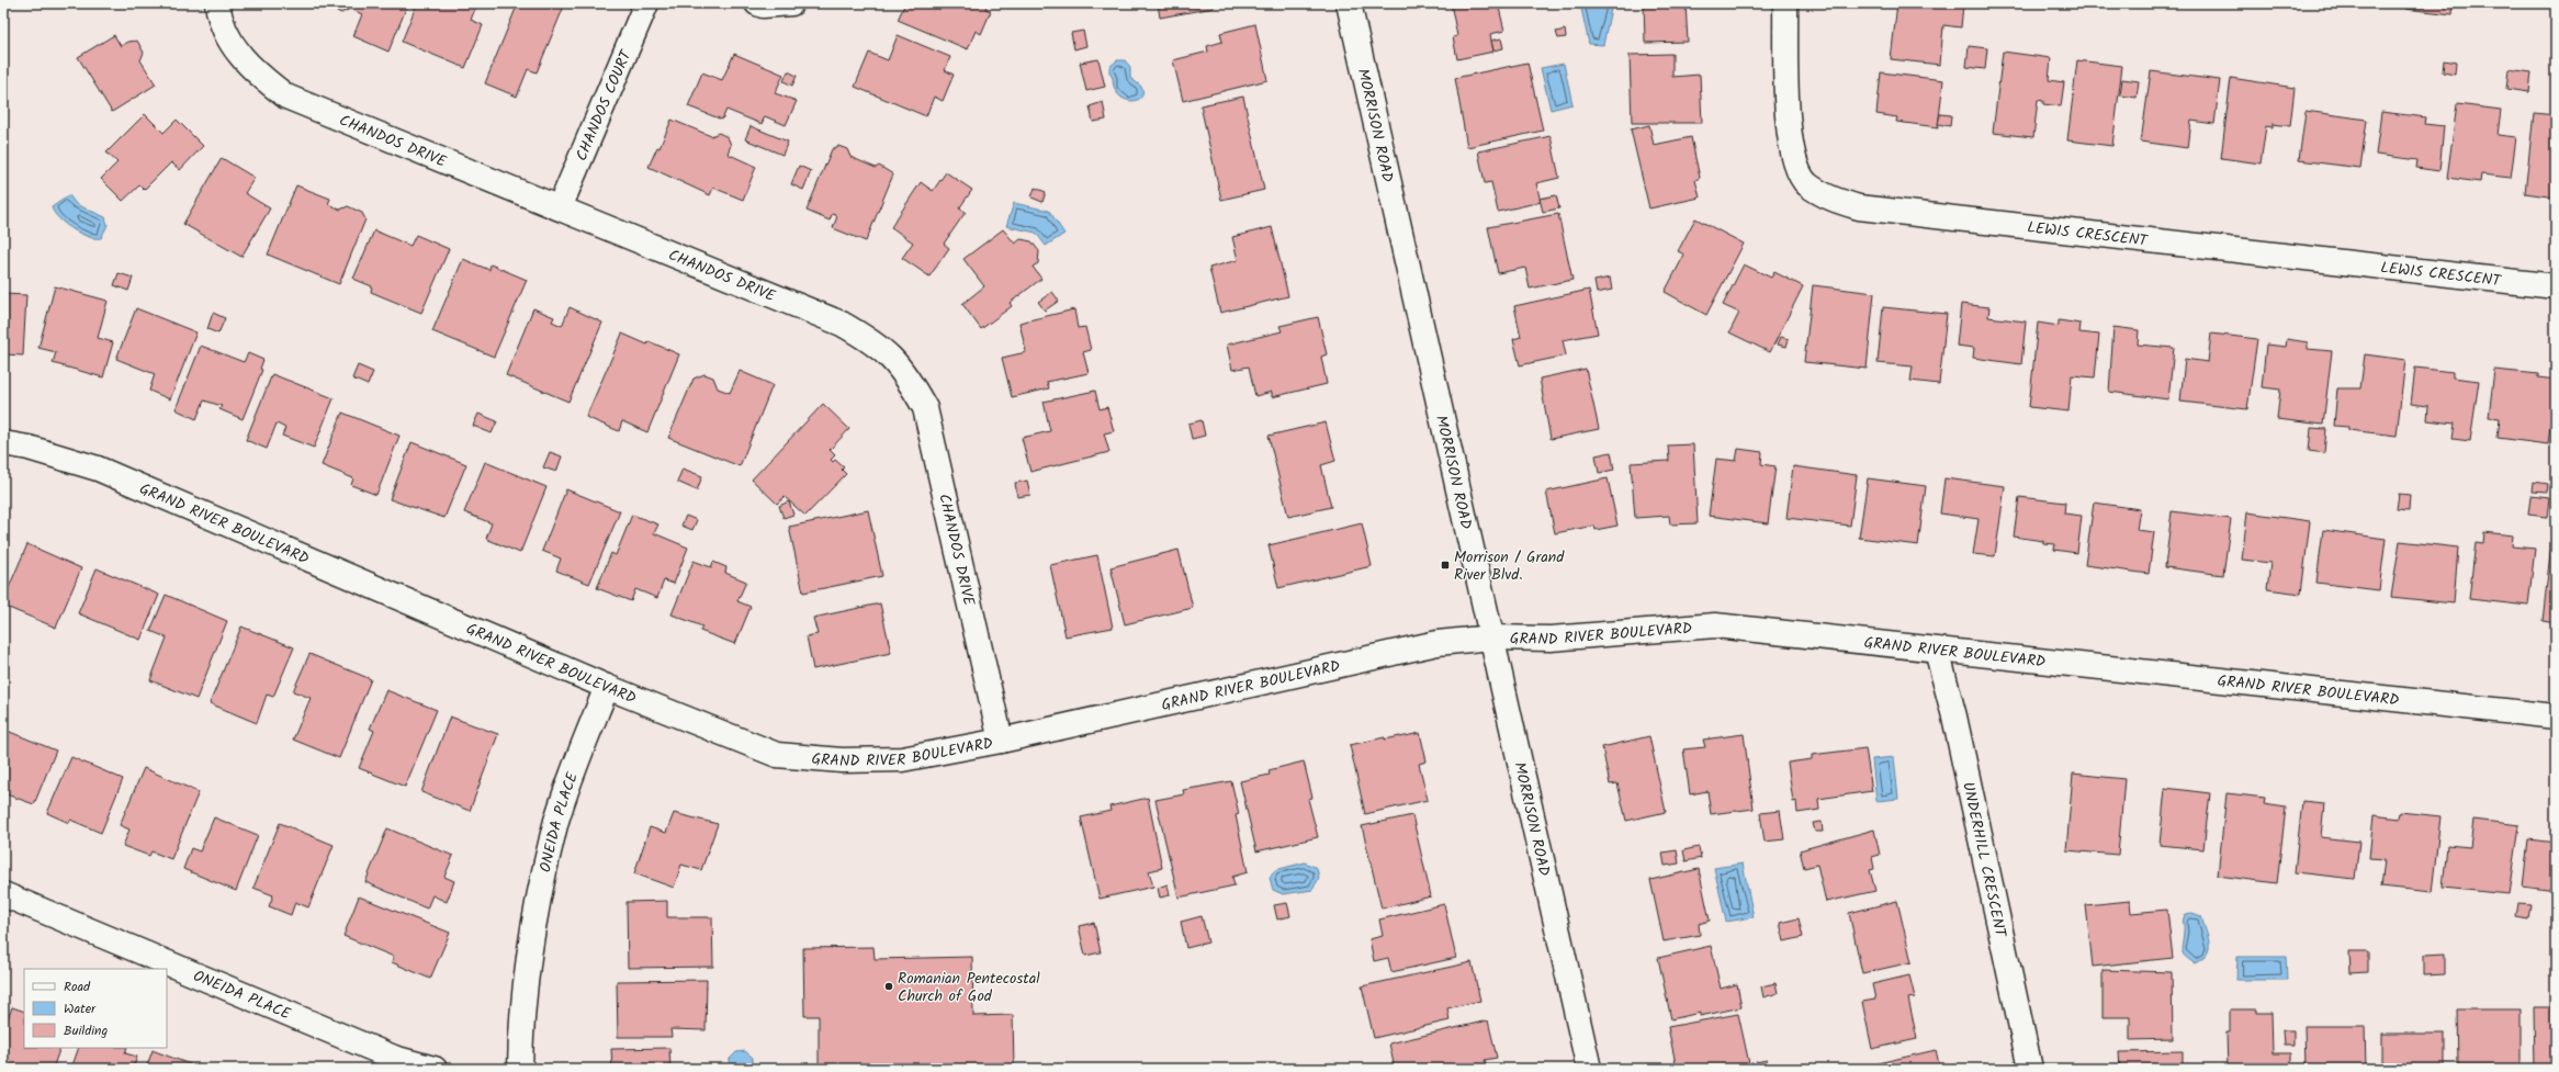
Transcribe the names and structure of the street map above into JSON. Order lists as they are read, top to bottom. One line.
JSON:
{"streets":{"street":["CHANDOS COURT","MORRISON ROAD","CHANDOS DRIVE","LEWIS CRESCENT","GRAND RIVER BOULEVARD","ONEIDA PLACE","UNDERHILL CRESCENT"]},"crossings":[["CHANDOS COURT","CHANDOS DRIVE"],["MORRISON ROAD","GRAND RIVER BOULEVARD"],["CHANDOS DRIVE","GRAND RIVER BOULEVARD"],["GRAND RIVER BOULEVARD","ONEIDA PLACE"],["GRAND RIVER BOULEVARD","UNDERHILL CRESCENT"]],"places":{"transit":["Morrison / Grand River Blvd."],"other":["Romanian Pentecostal Church of God"]},"legend":["Road","Water","Building"]}
